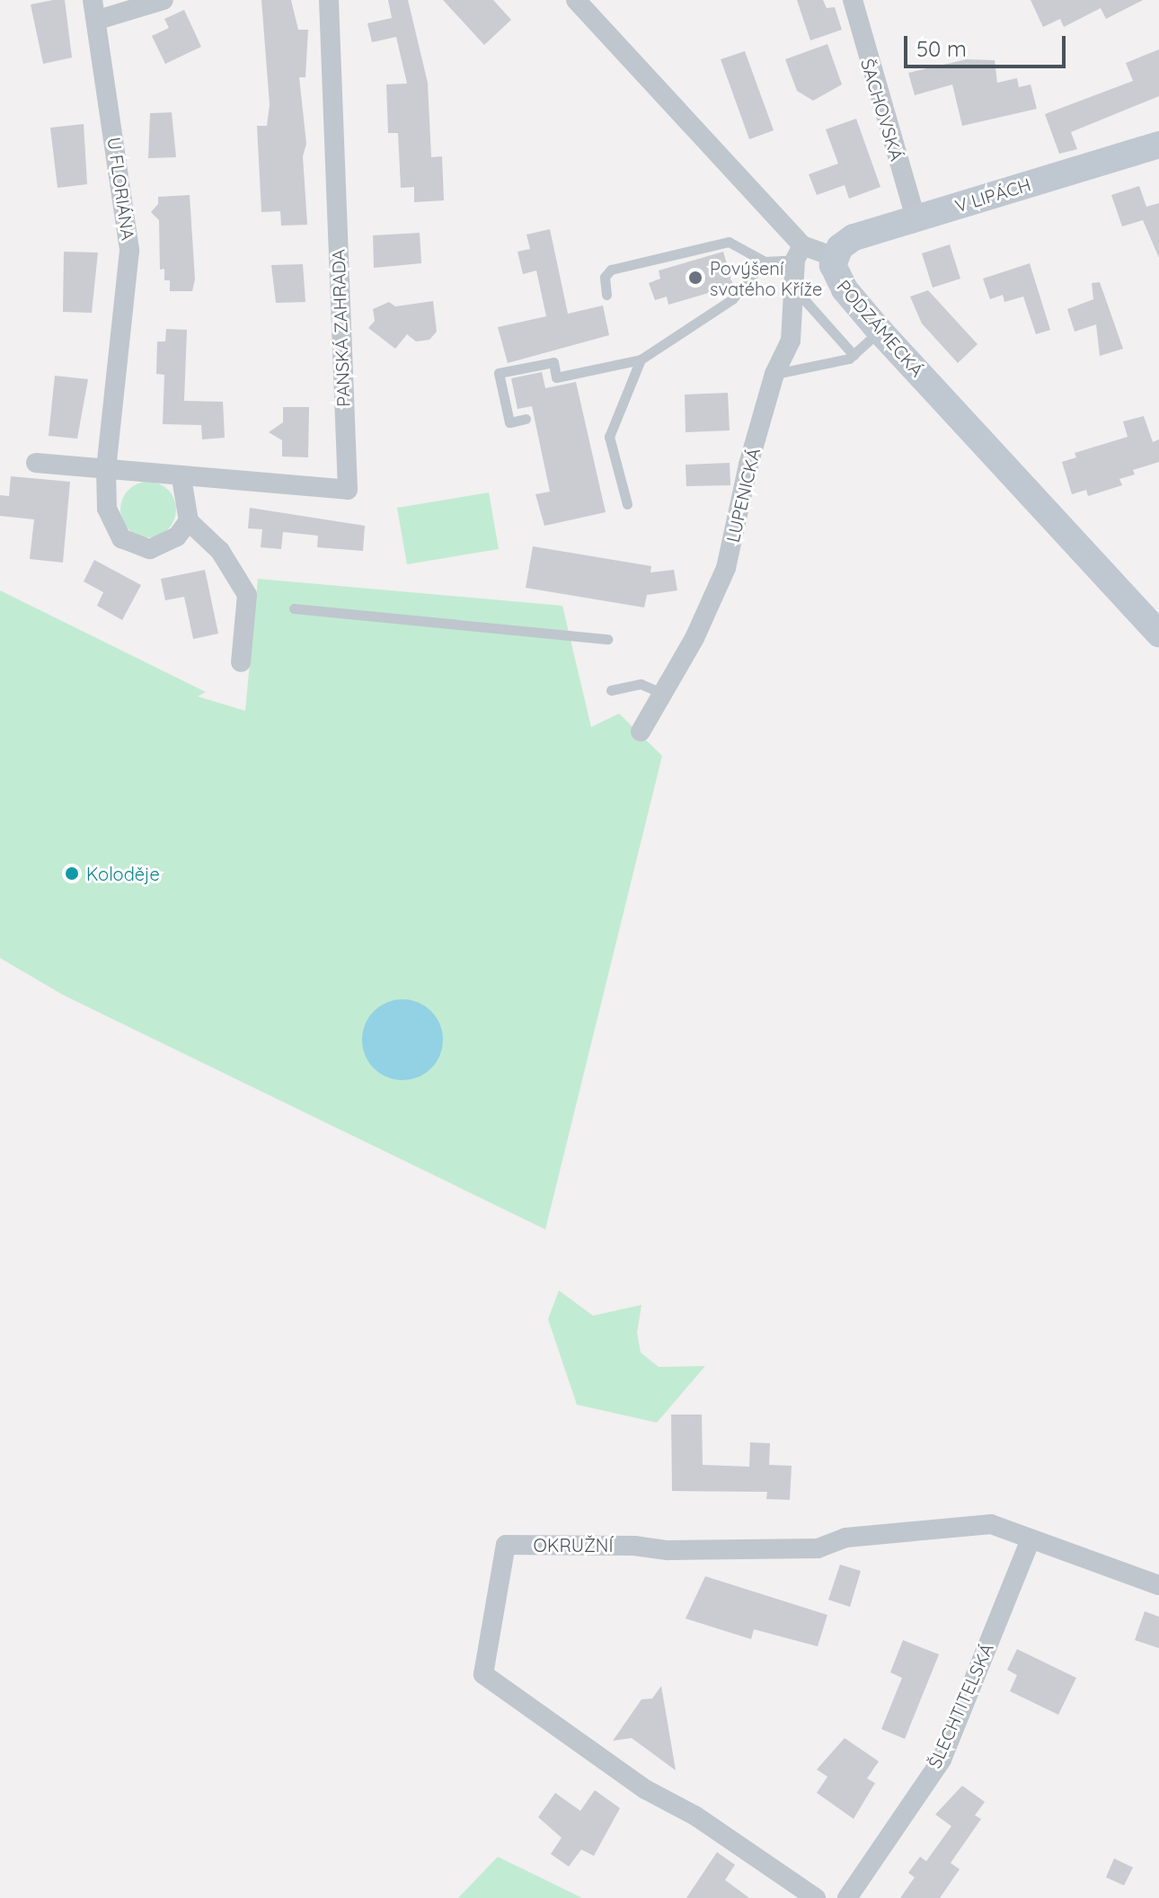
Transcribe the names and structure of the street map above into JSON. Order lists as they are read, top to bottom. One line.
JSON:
{"streets":{"street":["ŠACHOVSKÁ","U FLORIÁNA","V LIPÁCH","PANSKÁ ZAHRADA","PODZÁMECKÁ","LUPENICKÁ","OKRUŽNÍ","ŠLECHTITELSKÁ"]},"crossings":[["ŠACHOVSKÁ","V LIPÁCH"],["U FLORIÁNA","PANSKÁ ZAHRADA"],["V LIPÁCH","PODZÁMECKÁ"],["PODZÁMECKÁ","LUPENICKÁ"],["OKRUŽNÍ","ŠLECHTITELSKÁ"]],"places":["Povýšení svatého Kříže","Koloděje"],"scale_bar":"50 m"}
